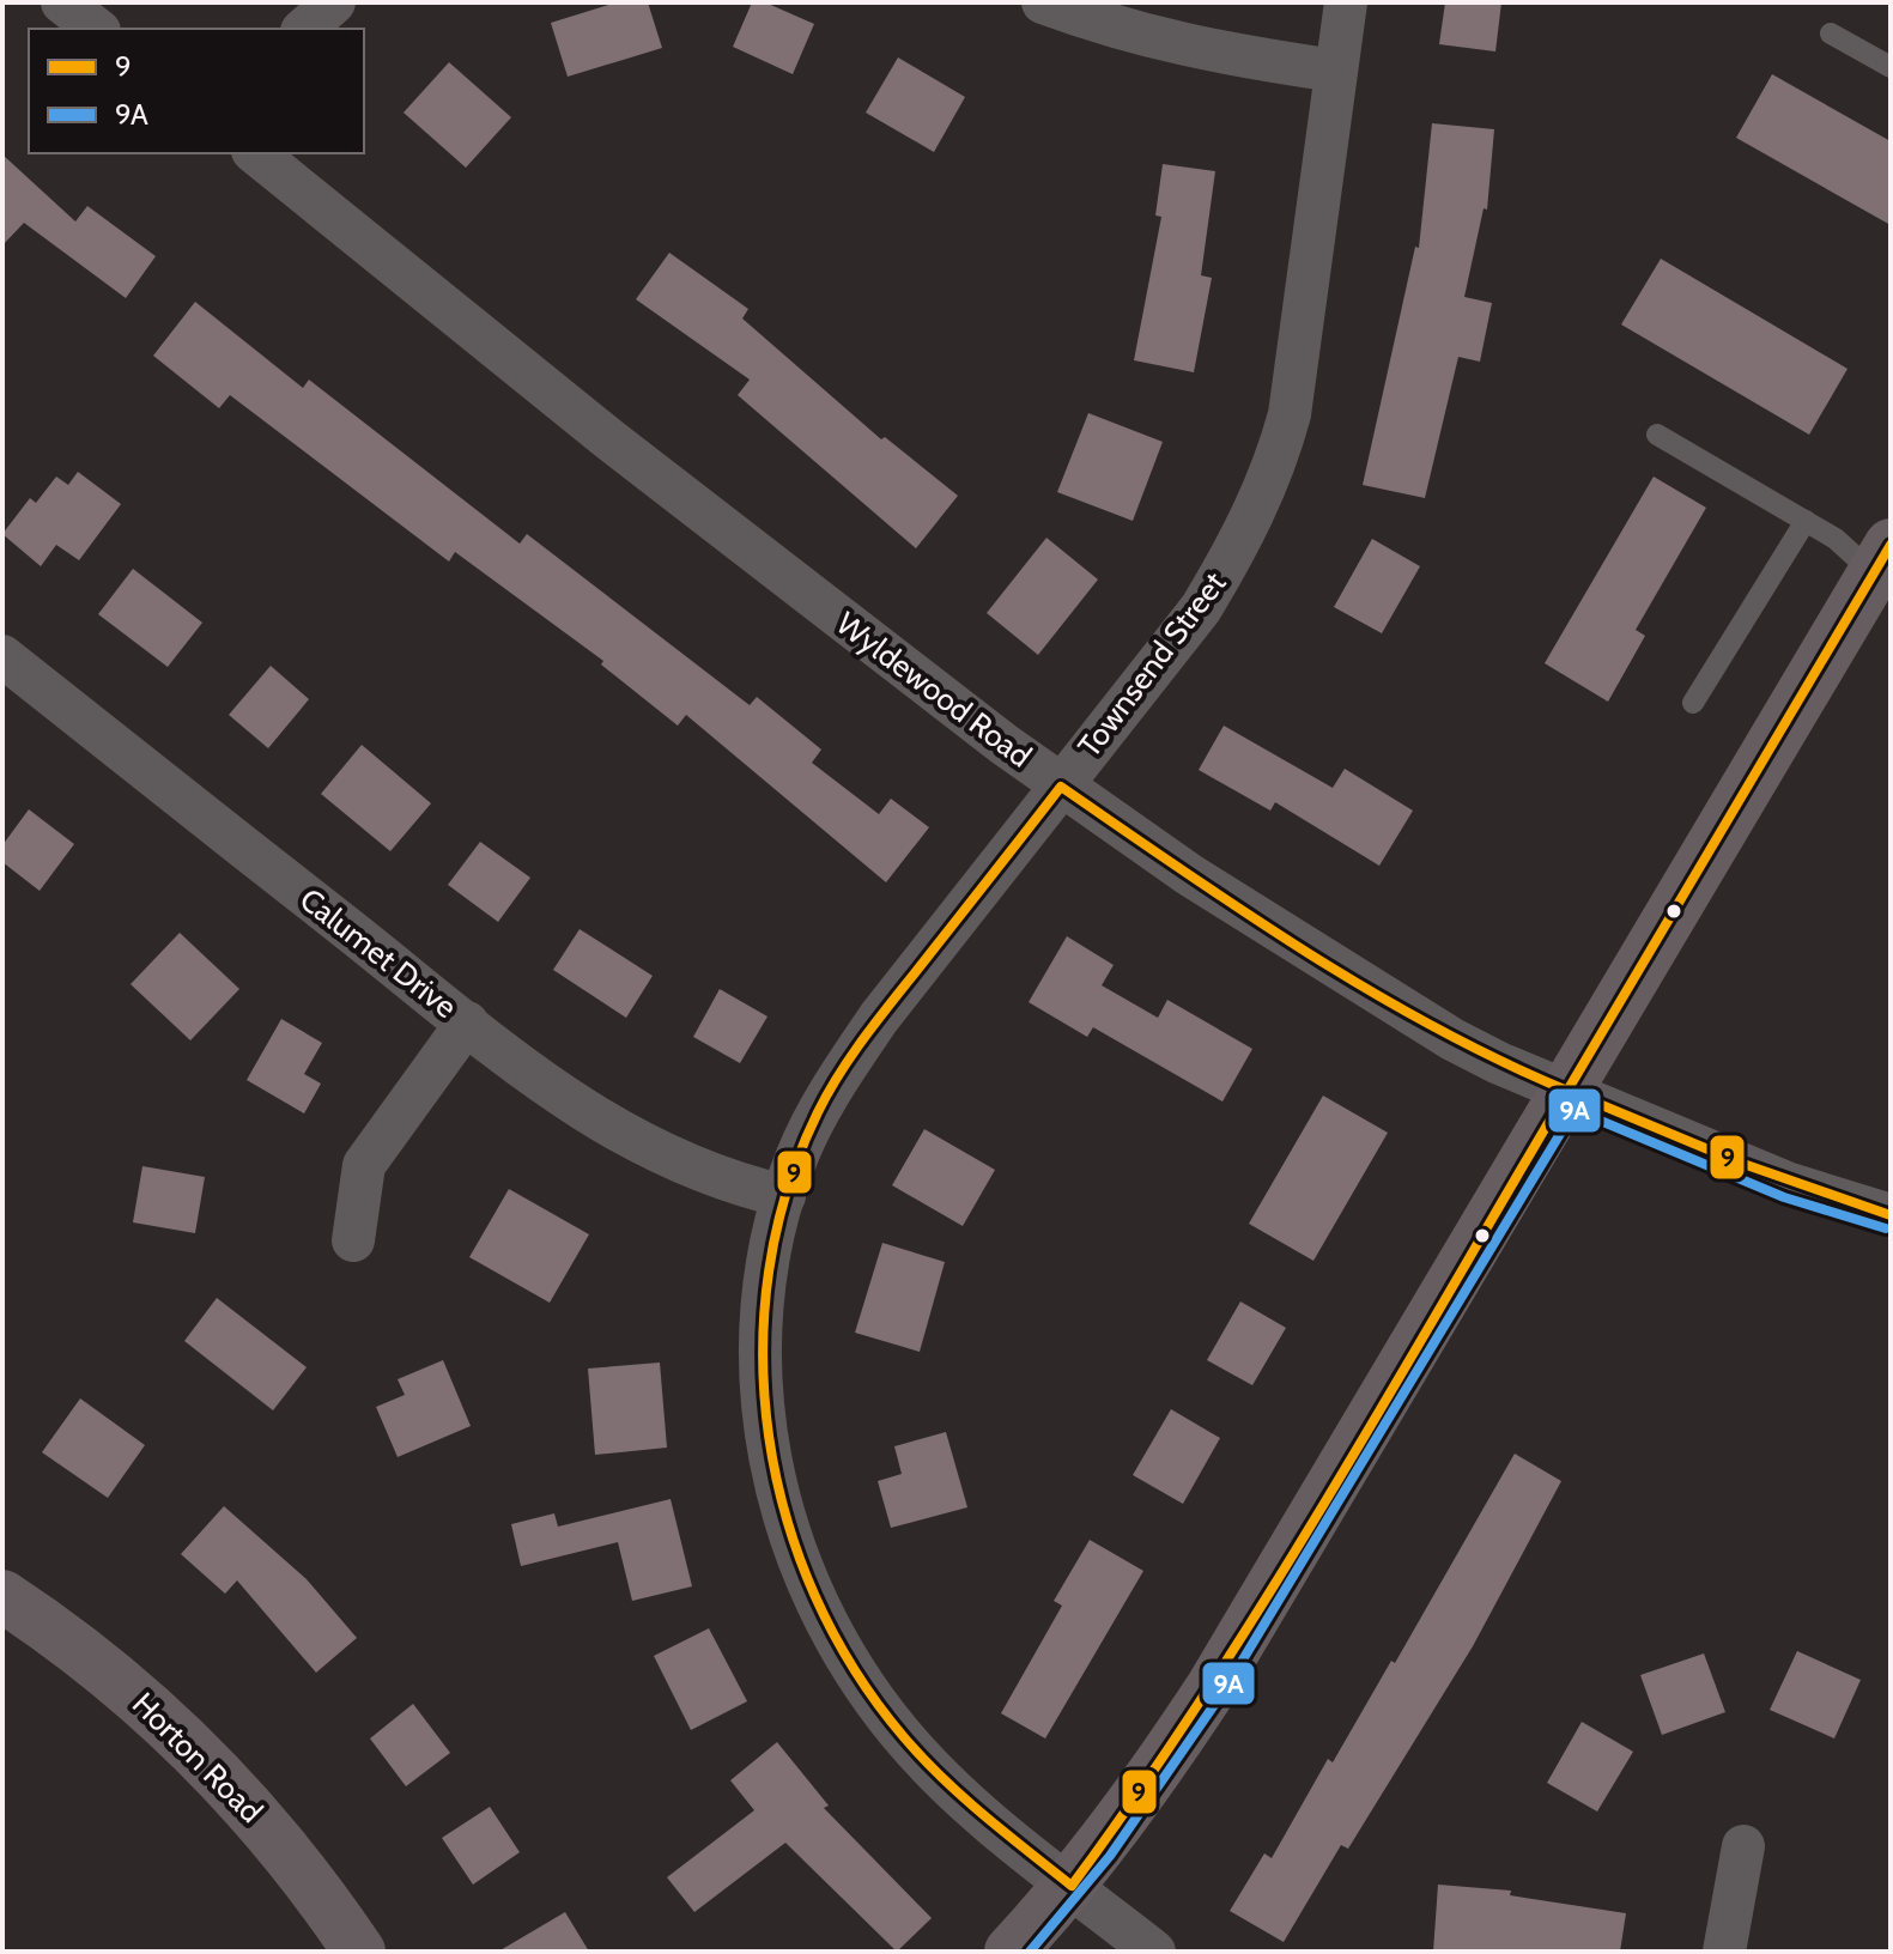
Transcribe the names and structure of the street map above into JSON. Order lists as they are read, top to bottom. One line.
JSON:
{"streets":{"street":["Townsend Street","Wyldewood Road","Calumet Drive","Horton Road"]},"crossings":[["Townsend Street","Wyldewood Road"],["Townsend Street","Calumet Drive"]],"lines":["transit line 9","transit line 9A"],"legend":["9","9A"]}
